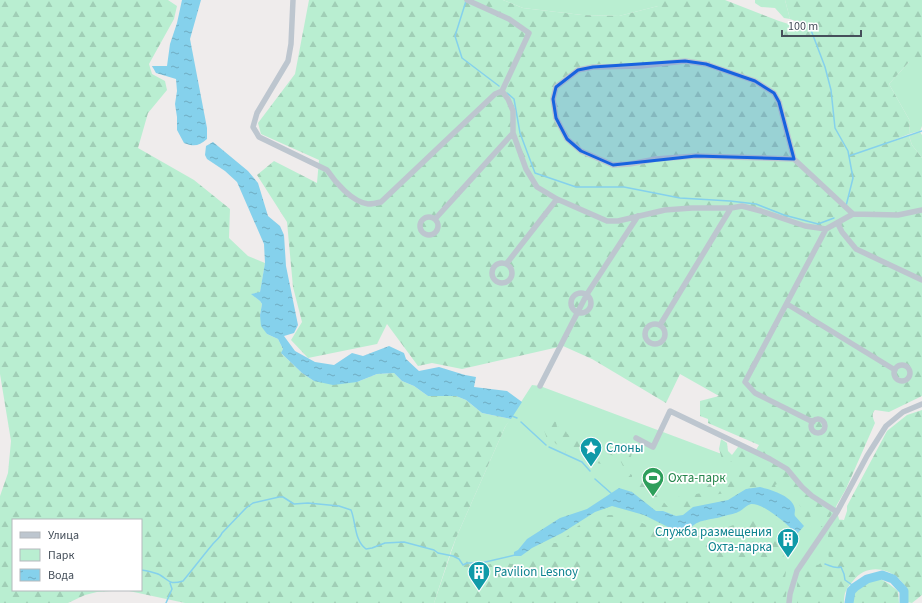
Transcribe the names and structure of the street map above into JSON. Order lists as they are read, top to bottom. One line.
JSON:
{"places":{"place":["Слоны"],"sports":["Охта-парк"],"building":["Служба размещения Охта-парка","Pavilion Lesnoy"]},"legend":["Улица","Парк","Вода"],"scale_bar":"100 m"}
